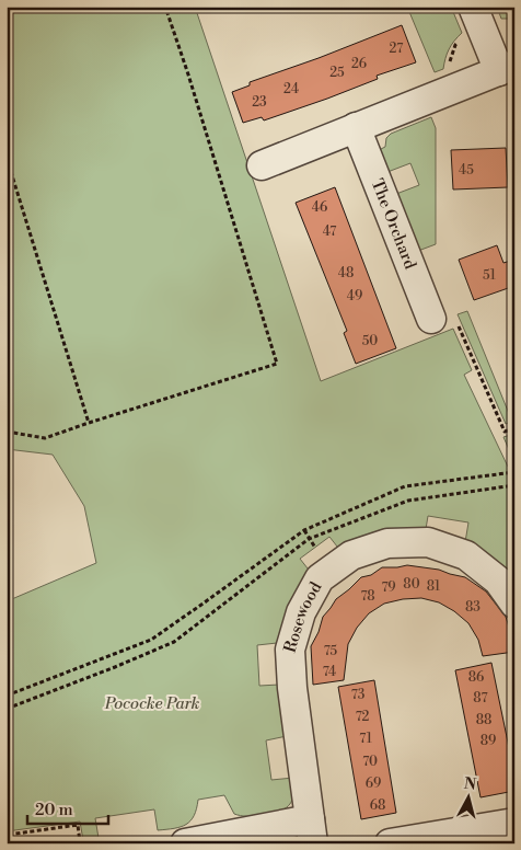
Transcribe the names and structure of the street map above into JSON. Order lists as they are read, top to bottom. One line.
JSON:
{"streets":{"street":["The Orchard","Rosewood"]},"parks":["Pococke Park"],"house_numbers":["27","26","25","24","23","45","46","47","48","51","49","50","80","81","79","78","83","75","74","86","73","87","72","88","71","89","70","69","68"],"scale_bar":"20 m","north":"top"}
